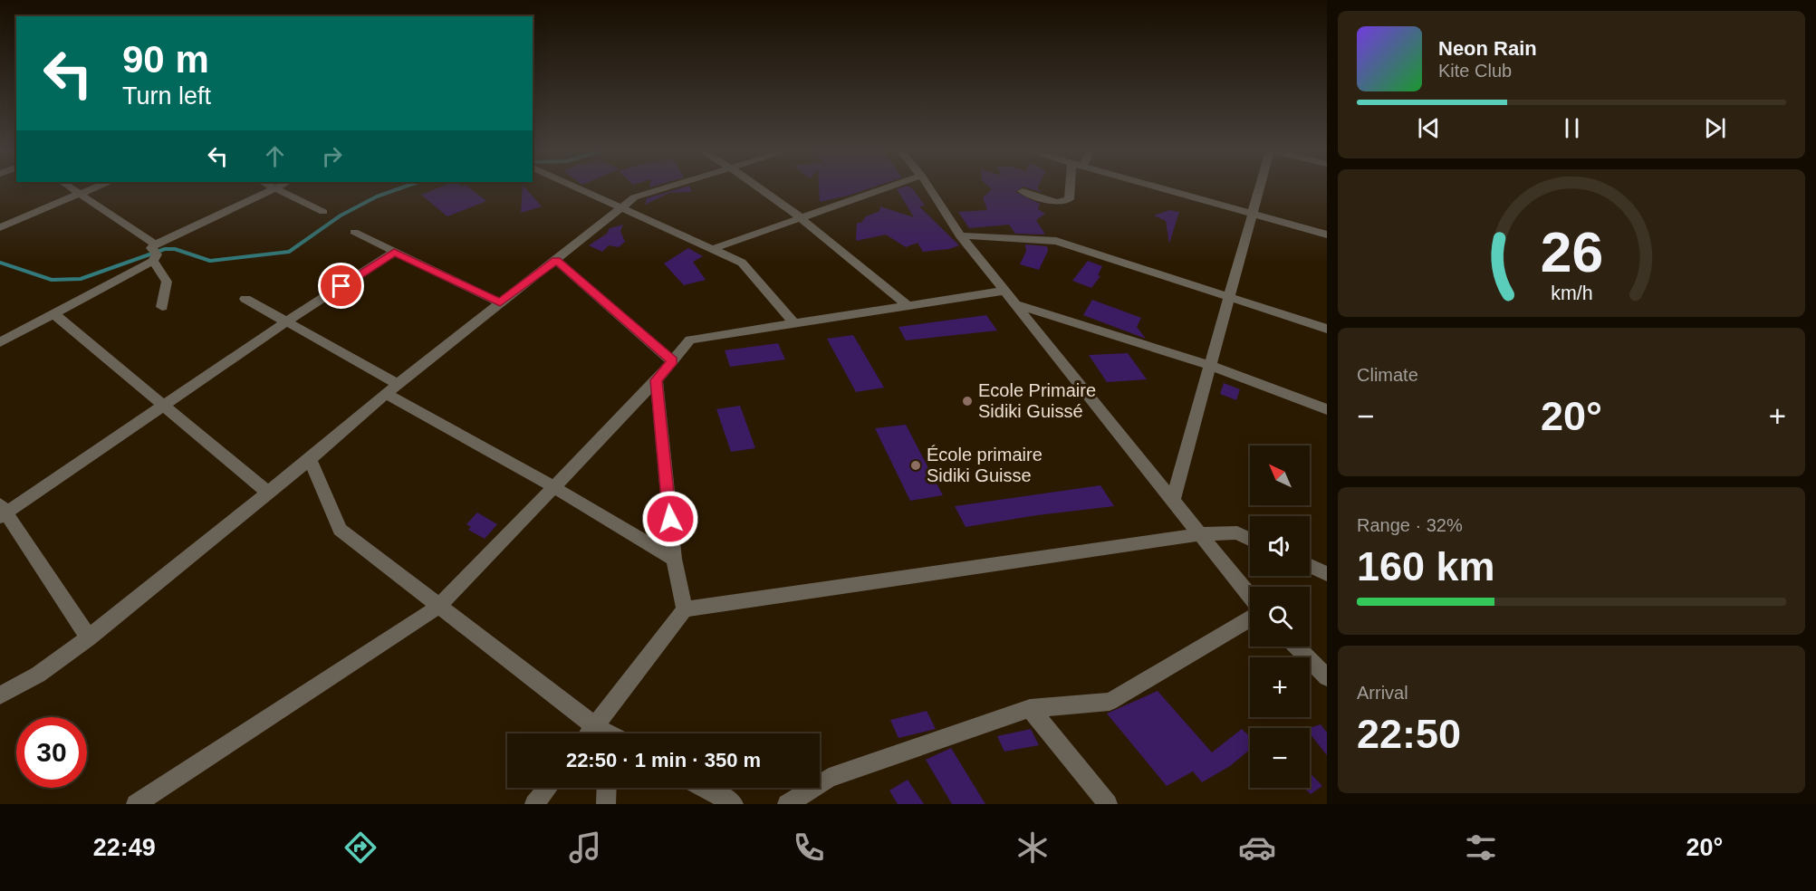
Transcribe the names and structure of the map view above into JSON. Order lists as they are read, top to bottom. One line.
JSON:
{"places":["Ecole Primaire Sidiki Guissé","École primaire Sidiki Guisse"],"north":"top left","page":{"turn":["90 m","Turn left"],"song":["Neon Rain","Kite Club"],"tile":["Climate",["Range · 32%","160 km"],["Arrival","22:50"]],"heat":["−","20°","+"],"map_buttons":["+","−"],"limit":"30","trip":"22:50 · 1 min · 350 m","tabs":["22:49","20°"],"gauge":["26","km/h"]}}
